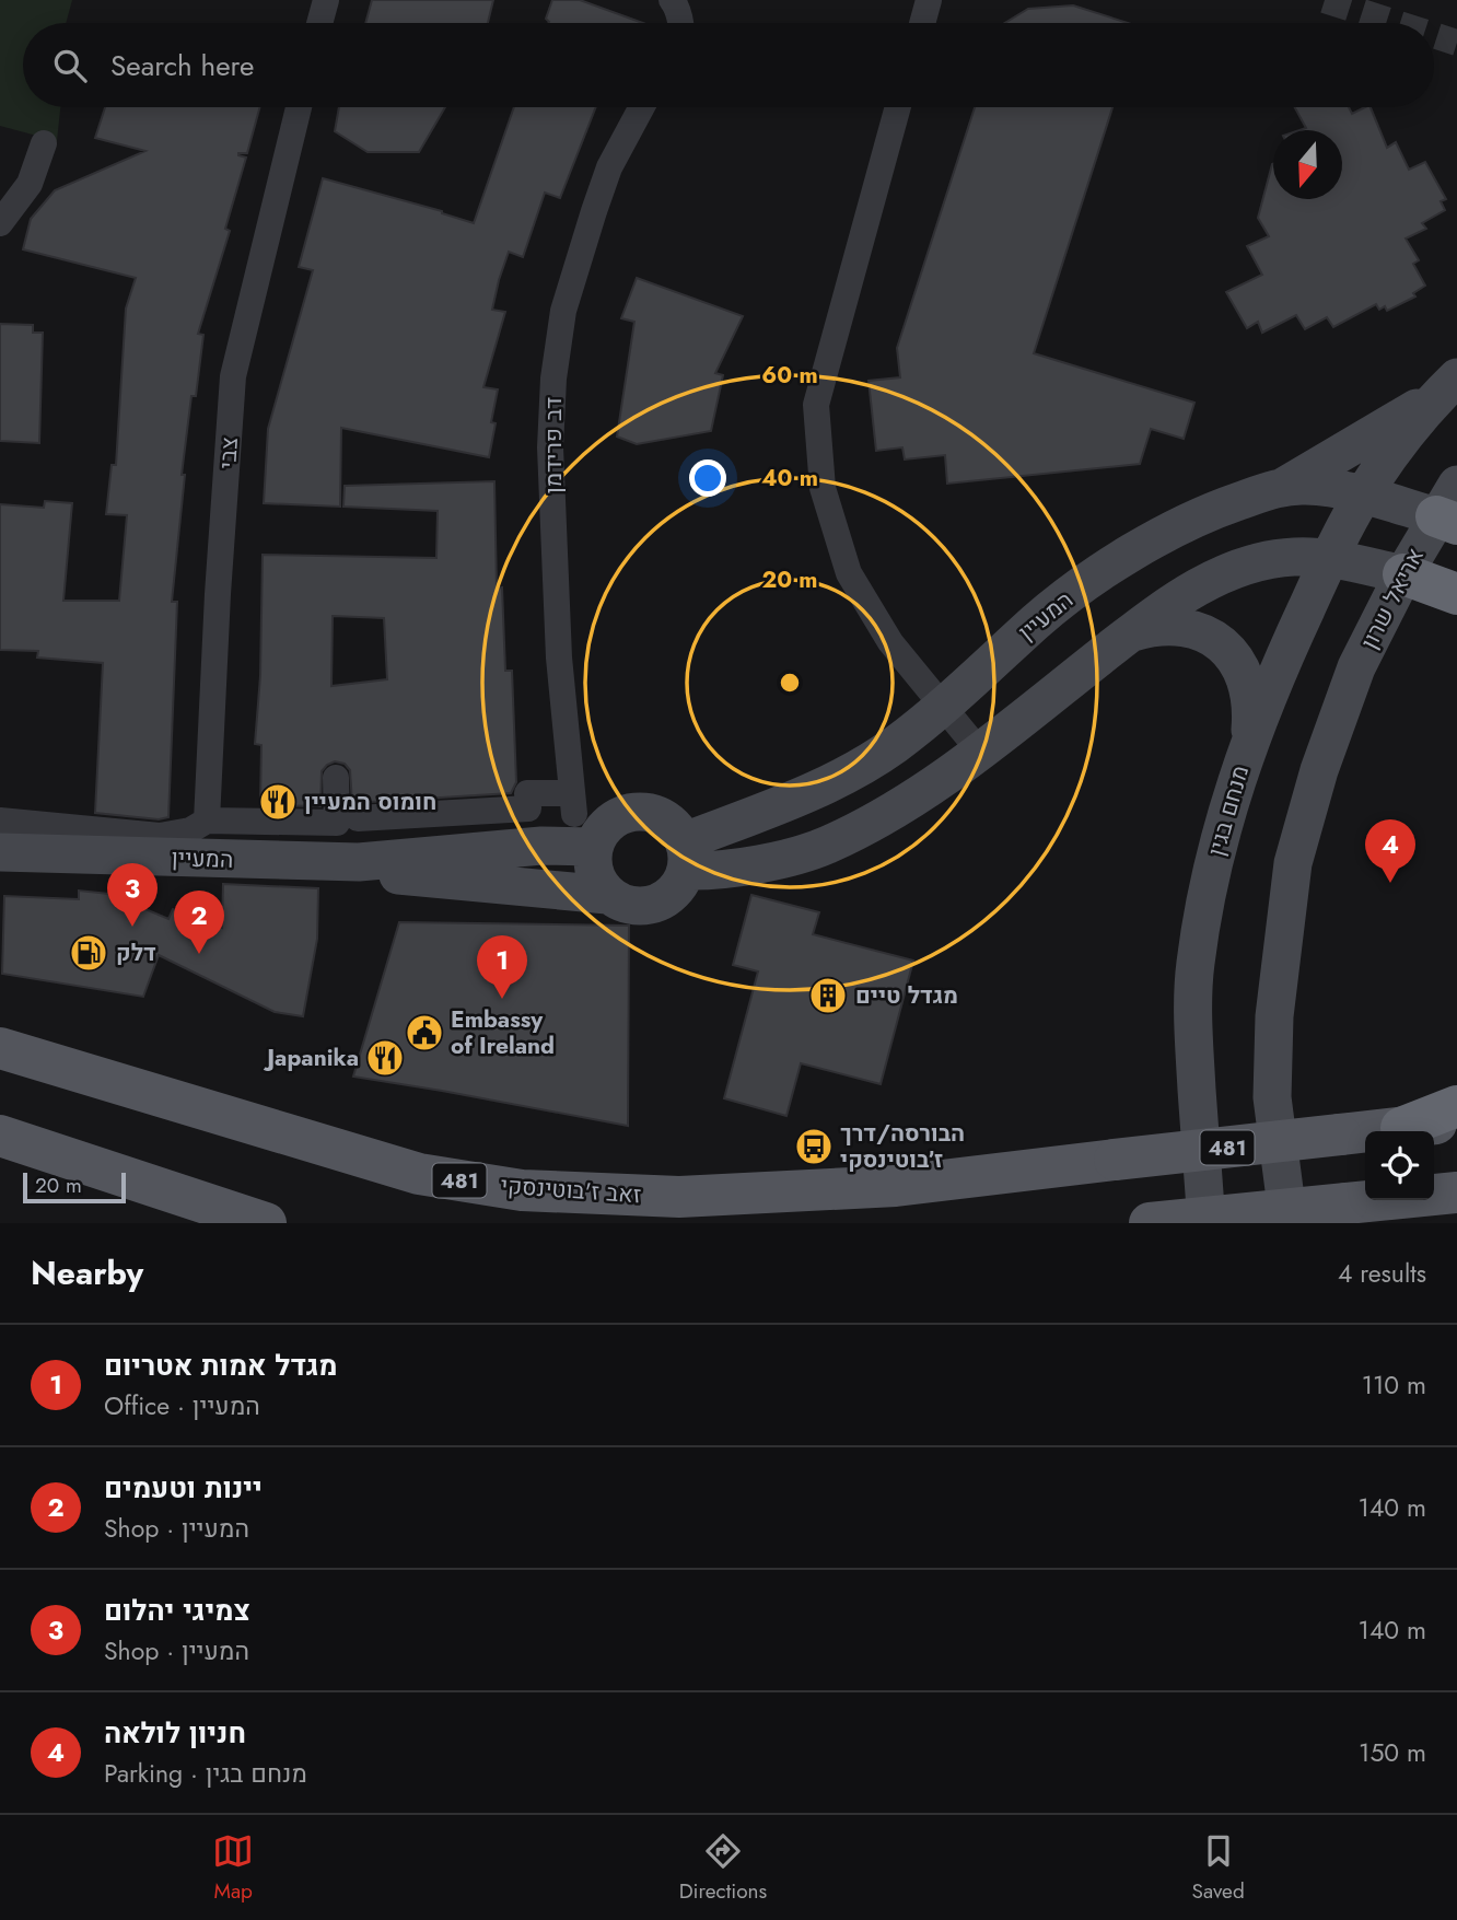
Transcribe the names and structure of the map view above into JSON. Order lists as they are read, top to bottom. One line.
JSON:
{"streets":{"main road":["481","זאב ז'בוטינסקי"],"street":["דב פרידמן","צבי","אריאל שרון","המעיין","מנחם בגין"]},"crossings":[["צבי","המעיין"],["אריאל שרון","המעיין"],["המעיין","מנחם בגין"],["481","זאב ז'בוטינסקי"]],"places":{"restaurant":["חומוס המעיין","Japanika"],"fuel station":["דלק"],"building":["מגדל טיים"],"public building":["Embassy of Ireland"],"bus stop":["הבורסה/דרך ז׳בוטינסקי"]},"scale_bar":"20 m","north":"bottom","page":{"search":"Search here","pins":["4","3","2","1"],"scale":"20 m","heading":["Nearby","4 results"],"list":[{"mark":"1","name":"מגדל אמות אטריום","note":"Office · המעיין","value":"110 m"},{"mark":"2","name":"יינות וטעמים","note":"Shop · המעיין","value":"140 m"},{"mark":"3","name":"צמיגי יהלום","note":"Shop · המעיין","value":"140 m"},{"mark":"4","name":"חניון לולאה","note":"Parking · מנחם בגין","value":"150 m"}],"nav":["Map","Directions","Saved"]},"rings":["60 m","40 m","20 m"]}
